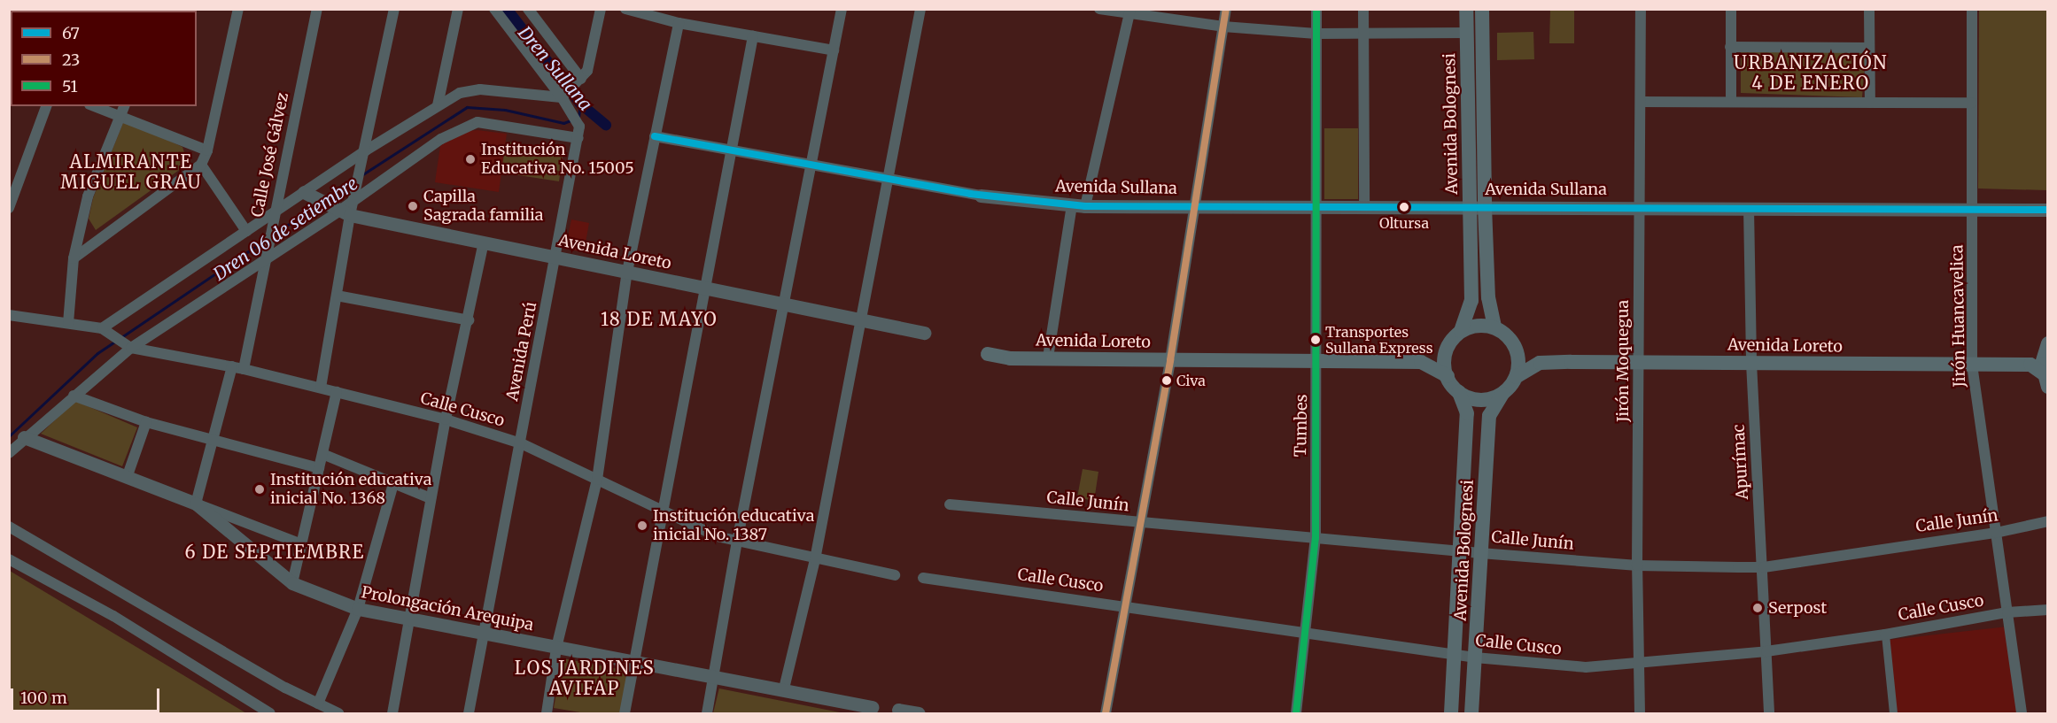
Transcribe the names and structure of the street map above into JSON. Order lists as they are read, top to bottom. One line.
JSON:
{"streets":{"main road":["Avenida Bolognesi","Avenida Loreto"],"street":["Calle José Gálvez","Avenida Sullana","Jirón Huancavelica","Avenida Perú","Jirón Moquegua","Calle Cusco","Tumbes","Apurímac","Calle Junín","Prolongación Arequipa"]},"crossings":[["Avenida Bolognesi","Avenida Sullana"],["Avenida Bolognesi","Avenida Loreto"],["Avenida Bolognesi","Calle Cusco"],["Avenida Bolognesi","Calle Junín"],["Calle José Gálvez","Calle Cusco"],["Calle José Gálvez","Prolongación Arequipa"],["Avenida Sullana","Jirón Huancavelica"],["Avenida Sullana","Jirón Moquegua"],["Avenida Sullana","Tumbes"],["Avenida Sullana","Apurímac"],["Avenida Loreto","Jirón Huancavelica"],["Avenida Loreto","Avenida Perú"],["Avenida Loreto","Jirón Moquegua"],["Avenida Loreto","Tumbes"],["Avenida Loreto","Apurímac"],["Jirón Huancavelica","Calle Cusco"],["Jirón Huancavelica","Calle Junín"],["Avenida Perú","Calle Cusco"],["Avenida Perú","Prolongación Arequipa"],["Jirón Moquegua","Calle Cusco"],["Jirón Moquegua","Calle Junín"],["Calle Cusco","Tumbes"],["Calle Cusco","Apurímac"],["Tumbes","Calle Junín"],["Apurímac","Calle Junín"]],"districts":["URBANIZACIÓN 4 DE ENERO","ALMIRANTE MIGUEL GRAU","18 DE MAYO","6 DE SEPTIEMBRE","LOS JARDINES AVIFAP"],"water":["Dren Sullana","Dren 06 de setiembre"],"places":["Institución Educativa No. 15005","Capilla Sagrada familia","Oltursa","Transportes Sullana Express","Civa","Institución educativa inicial No. 1368","Institución educativa inicial No. 1387","Serpost"],"lines":["transit line 23","transit line 51","transit line 67"],"legend":["67","23","51"],"scale_bar":"100 m"}
